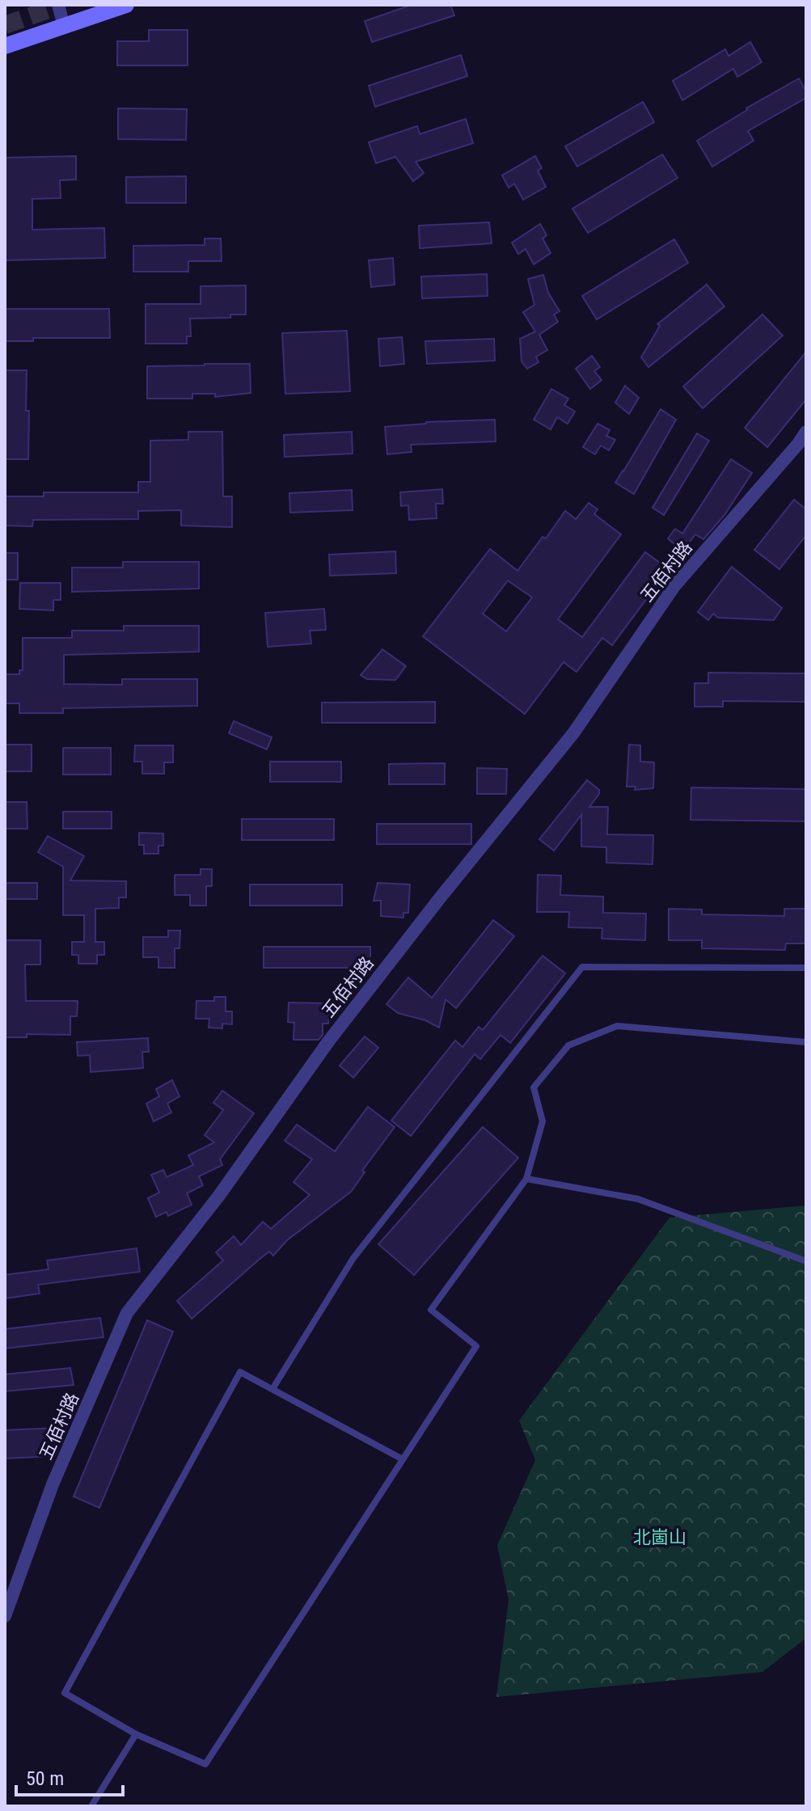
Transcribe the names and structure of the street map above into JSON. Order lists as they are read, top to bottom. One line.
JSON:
{"streets":{"street":["五佰村路"]},"parks":["北崮山"],"scale_bar":"50 m"}
